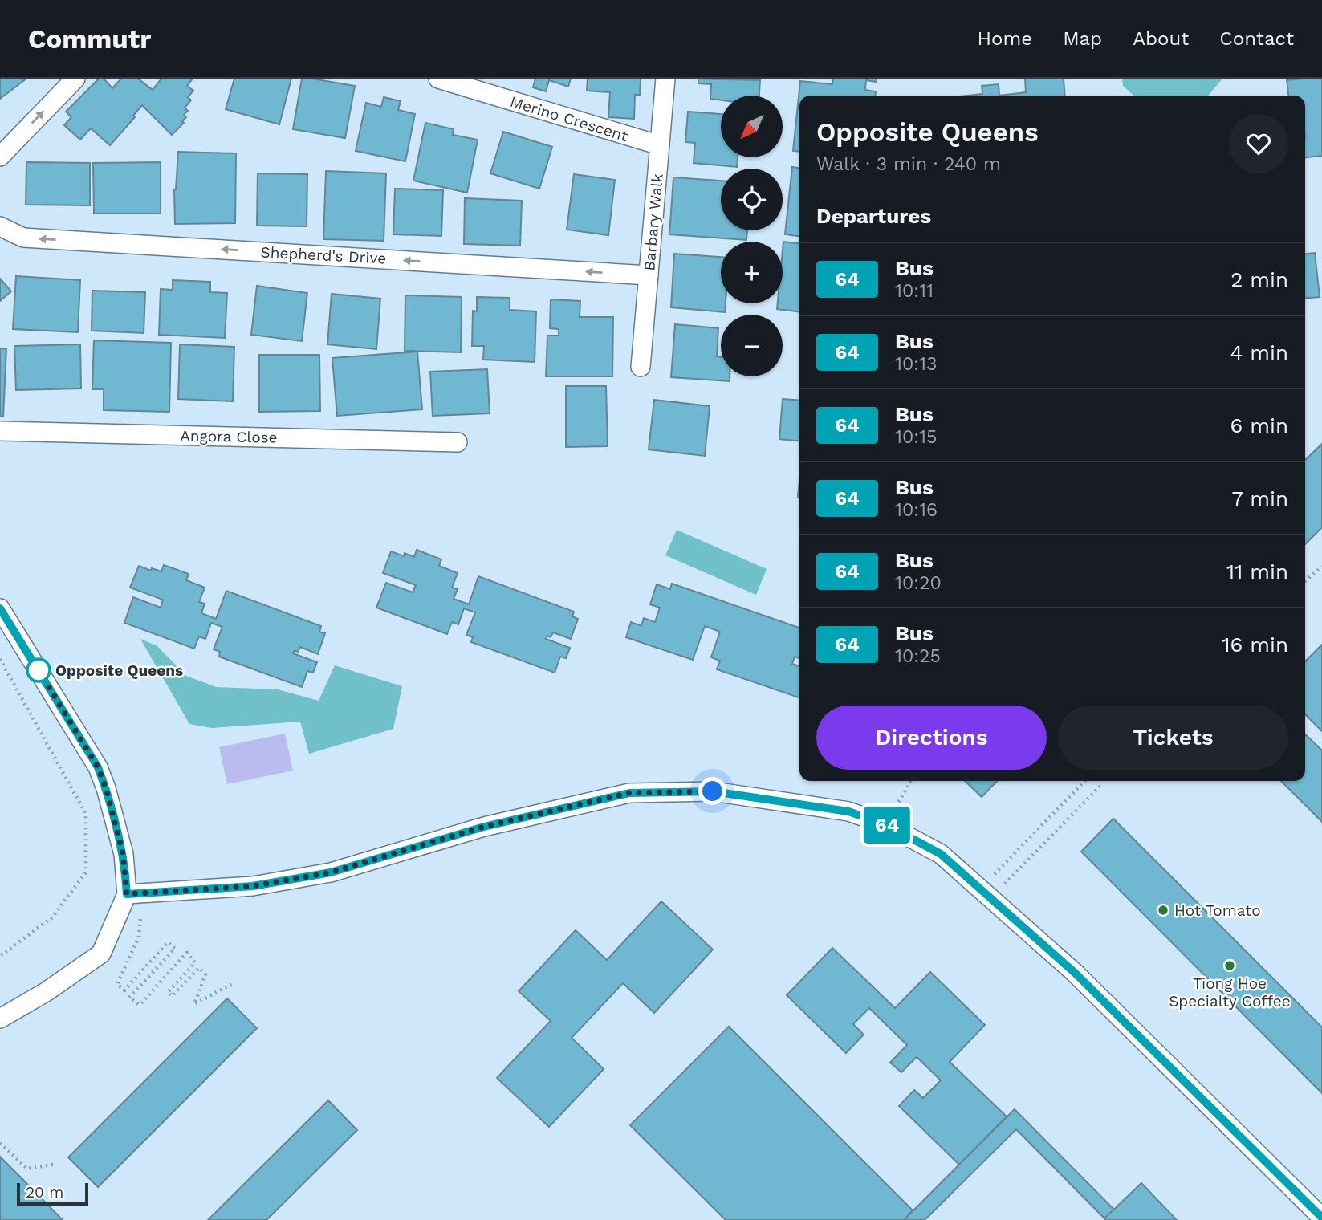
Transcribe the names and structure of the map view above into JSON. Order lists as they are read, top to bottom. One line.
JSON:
{"streets":{"street":["Merino Crescent","Barbary Walk","Shepherd's Drive","Angora Close"]},"crossings":[["Merino Crescent","Barbary Walk"],["Barbary Walk","Shepherd's Drive"]],"one_way":["Shepherd's Drive"],"places":["Opposite Queens","Hot Tomato","Tiong Hoe Specialty Coffee"],"lines":["bus line 64"],"scale_bar":"20 m","north":"bottom left","page":{"header":"Commutr","nav":["Home","Map","About","Contact"],"on_map":"64","map_buttons":["+","−"],"heading":[["Opposite Queens","Walk · 3 min · 240 m"],"Departures"],"list":[{"mark":"64","name":"Bus","note":"10:11","value":"2 min"},{"mark":"64","name":"Bus","note":"10:13","value":"4 min"},{"mark":"64","name":"Bus","note":"10:15","value":"6 min"},{"mark":"64","name":"Bus","note":"10:16","value":"7 min"},{"mark":"64","name":"Bus","note":"10:20","value":"11 min"},{"mark":"64","name":"Bus","note":"10:25","value":"16 min"}],"buttons":["Directions","Tickets"],"scale":"20 m"}}
